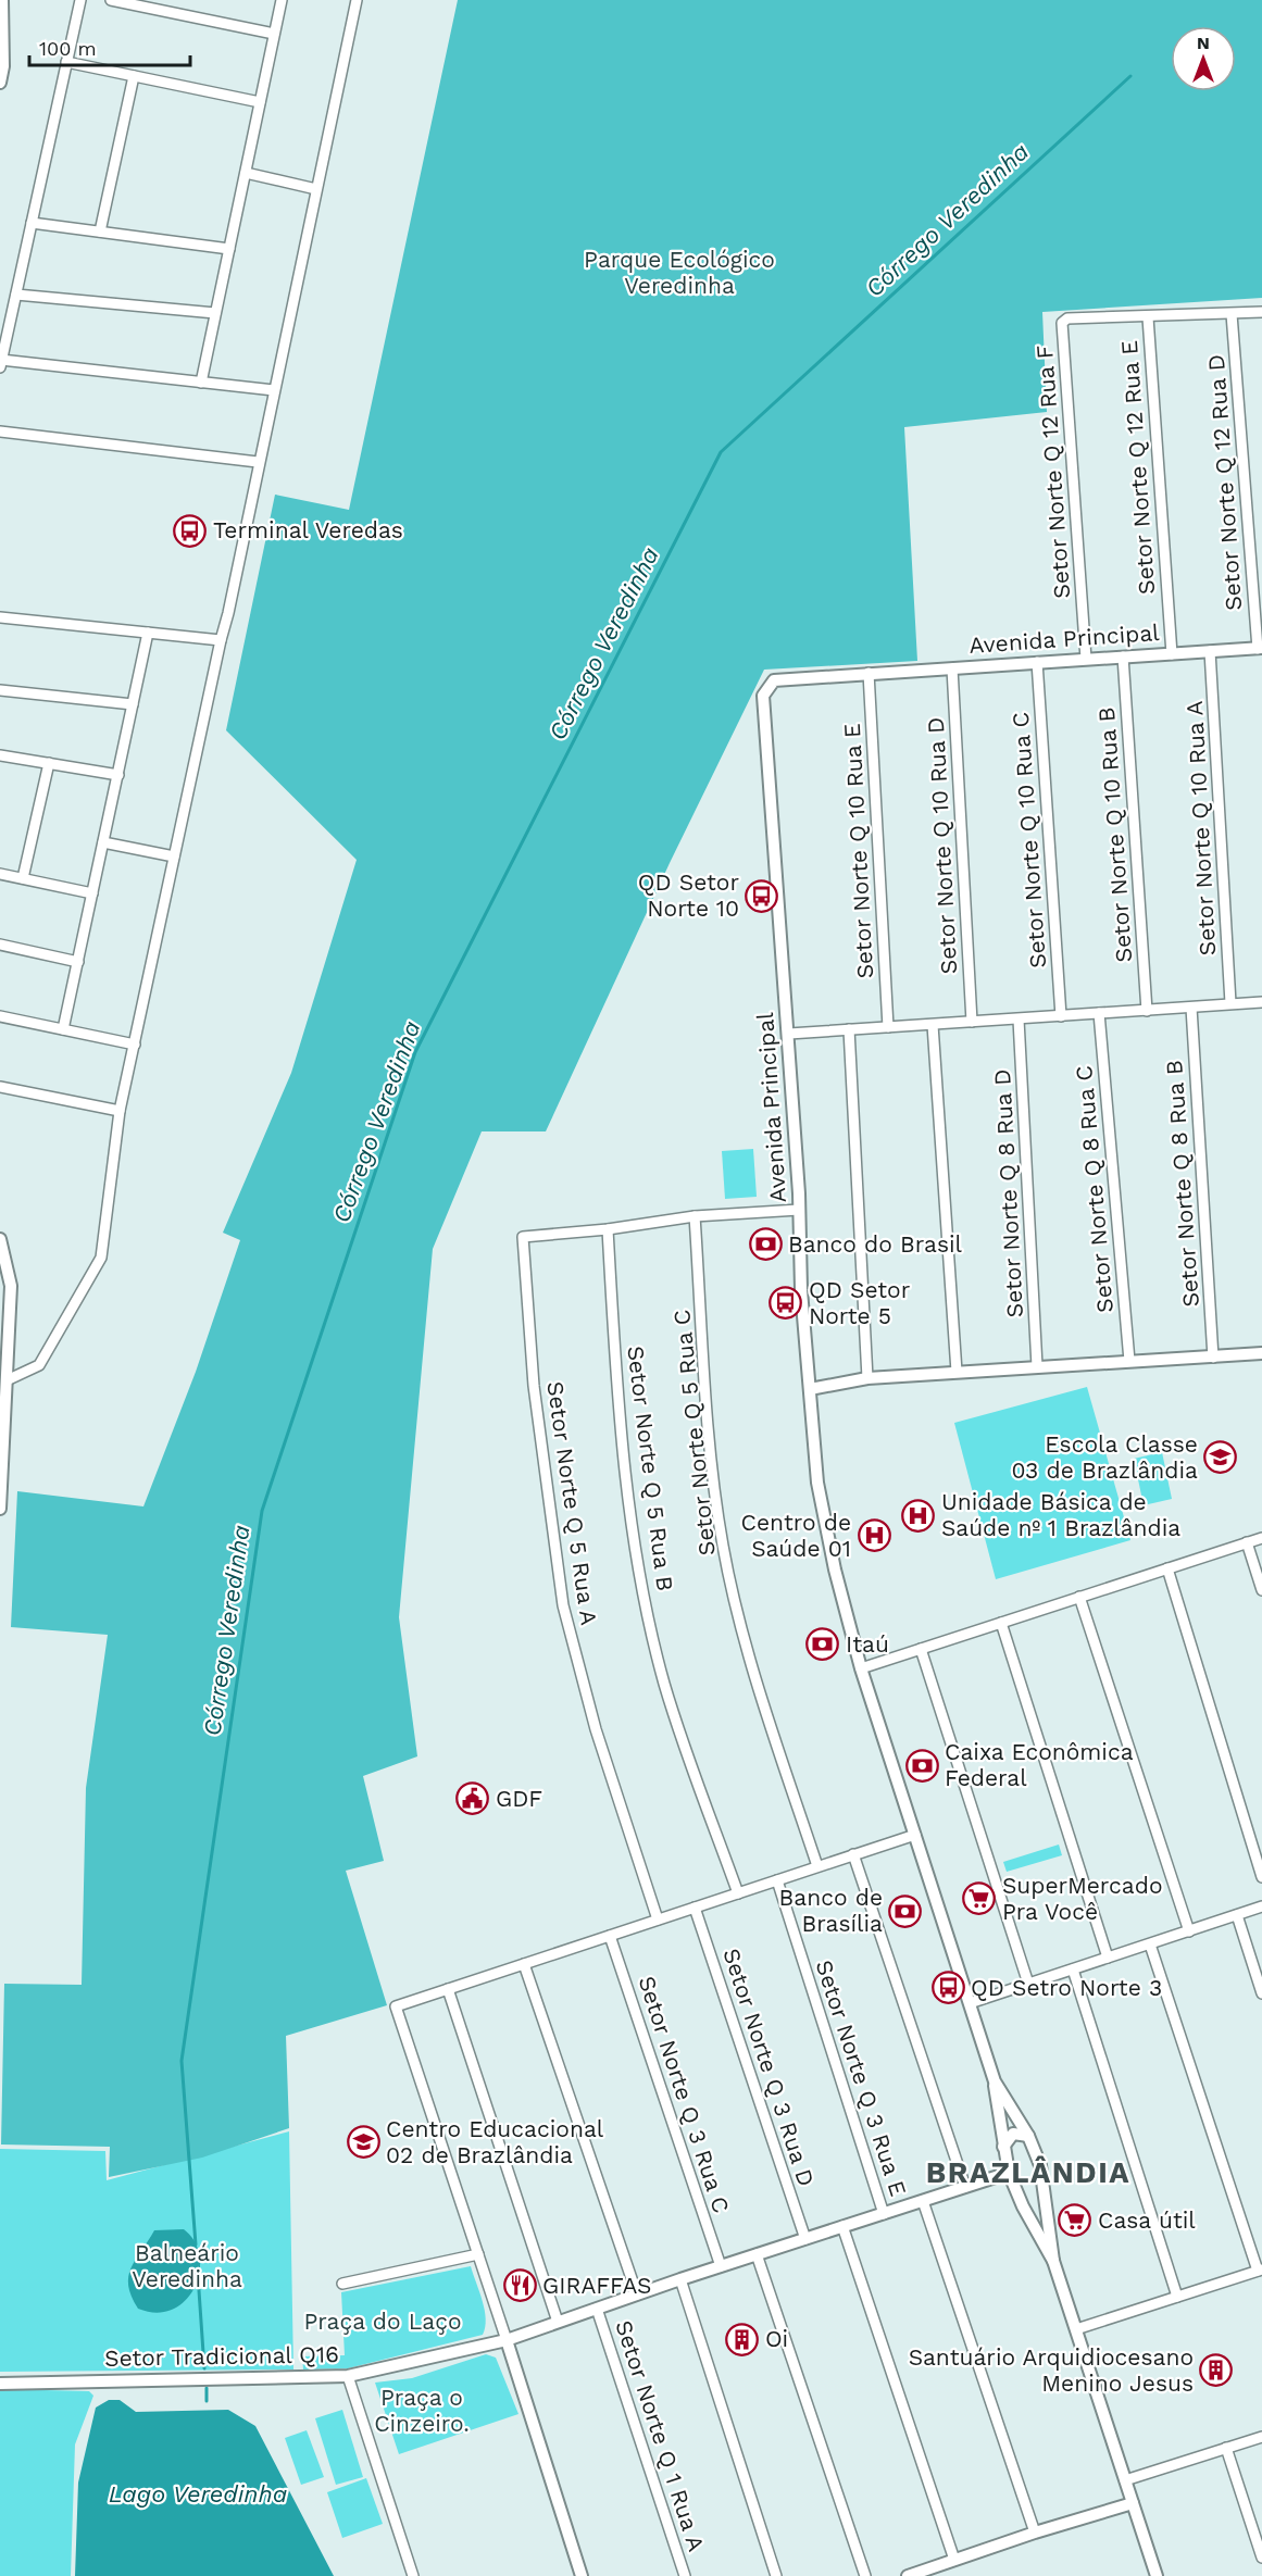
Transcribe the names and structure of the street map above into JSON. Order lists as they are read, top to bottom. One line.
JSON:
{"streets":{"street":["Setor Norte Q 12 Rua E","Setor Norte Q 12 Rua F","Setor Norte Q 12 Rua D","Avenida Principal","Setor Norte Q 10 Rua A","Setor Norte Q 10 Rua B","Setor Norte Q 10 Rua C","Setor Norte Q 10 Rua D","Setor Norte Q 10 Rua E","Setor Norte Q 8 Rua B","Setor Norte Q 8 Rua C","Setor Norte Q 8 Rua D","Setor Norte Q 5 Rua C","Setor Norte Q 5 Rua B","Setor Norte Q 5 Rua A","Setor Norte Q 3 Rua D","Setor Norte Q 3 Rua E","Setor Norte Q 3 Rua C","Setor Tradicional Q16","Setor Norte Q 1 Rua A"]},"crossings":[["Setor Norte Q 12 Rua E","Setor Norte Q 12 Rua F"],["Setor Norte Q 12 Rua E","Avenida Principal"],["Setor Norte Q 12 Rua F","Avenida Principal"],["Setor Norte Q 12 Rua D","Avenida Principal"],["Avenida Principal","Setor Norte Q 10 Rua A"],["Avenida Principal","Setor Norte Q 10 Rua B"],["Avenida Principal","Setor Norte Q 10 Rua C"],["Avenida Principal","Setor Norte Q 10 Rua D"],["Avenida Principal","Setor Norte Q 10 Rua E"],["Setor Norte Q 5 Rua B","Setor Norte Q 5 Rua A"],["Setor Norte Q 3 Rua D","Setor Tradicional Q16"],["Setor Norte Q 3 Rua E","Setor Tradicional Q16"],["Setor Norte Q 3 Rua C","Setor Tradicional Q16"],["Setor Tradicional Q16","Setor Norte Q 1 Rua A"]],"districts":["BRAZLÂNDIA"],"water":["Córrego Veredinha","Lago Veredinha"],"parks":["Parque Ecológico Veredinha","Balneário Veredinha","Praça do Laço","Praça o Cinzeiro."],"places":{"bus stop":["Terminal Veredas","QD Setor Norte 10","QD Setor Norte 5","QD Setro Norte 3"],"bank":["Banco do Brasil","Itaú","Caixa Econômica Federal","Banco de Brasília"],"school or university":["Escola Classe 03 de Brazlândia","Centro Educacional 02 de Brazlândia"],"hospital":["Unidade Básica de Saúde nº 1 Brazlândia","Centro de Saúde 01"],"public building":["GDF"],"supermarket":["SuperMercado Pra Você","Casa útil"],"restaurant":["GIRAFFAS"],"building":["Oi","Santuário Arquidiocesano Menino Jesus"]},"scale_bar":"100 m","north":"top"}
